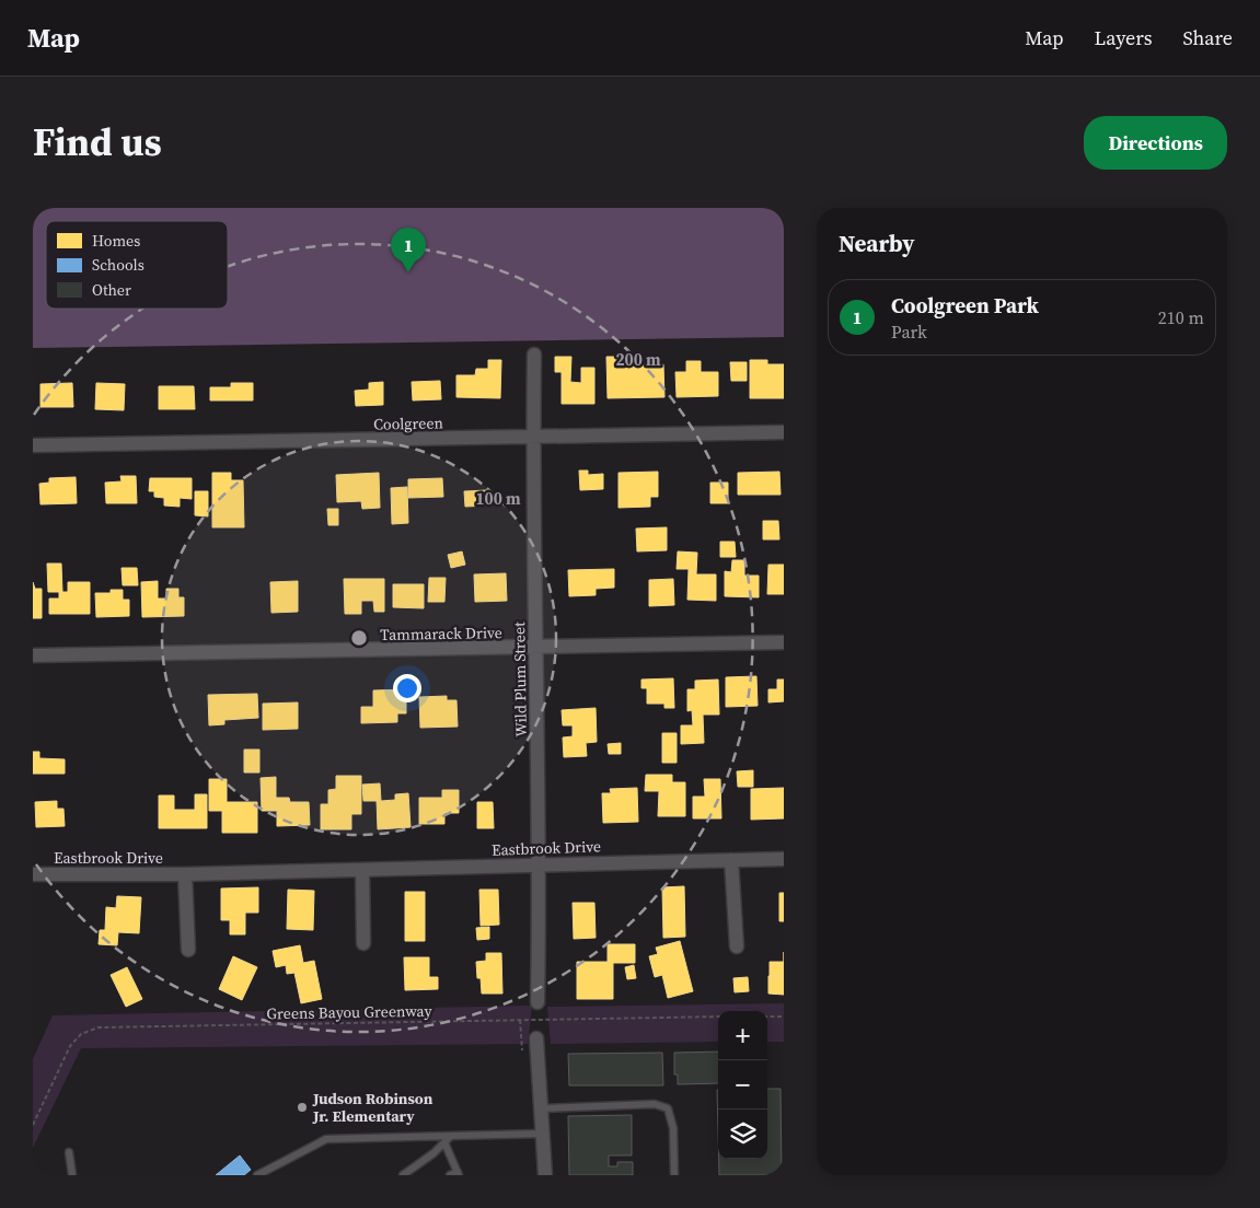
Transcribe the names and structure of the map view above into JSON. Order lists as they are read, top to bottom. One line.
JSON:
{"streets":{"street":["Coolgreen","Tammarack Drive","Wild Plum Street","Eastbrook Drive"],"path":["Greens Bayou Greenway"]},"crossings":[["Coolgreen","Wild Plum Street"],["Tammarack Drive","Wild Plum Street"],["Wild Plum Street","Eastbrook Drive"]],"places":["Judson Robinson Jr. Elementary"],"legend":["Homes","Schools","Other"],"page":{"header":"Map","nav":["Map","Layers","Share"],"title":"Find us","buttons":"Directions","heading":"Nearby","pins":"1","list":[{"mark":"1","name":"Coolgreen Park","note":"Park","value":"210 m"}],"map_buttons":["+","−"]},"rings":["200 m","100 m"]}
